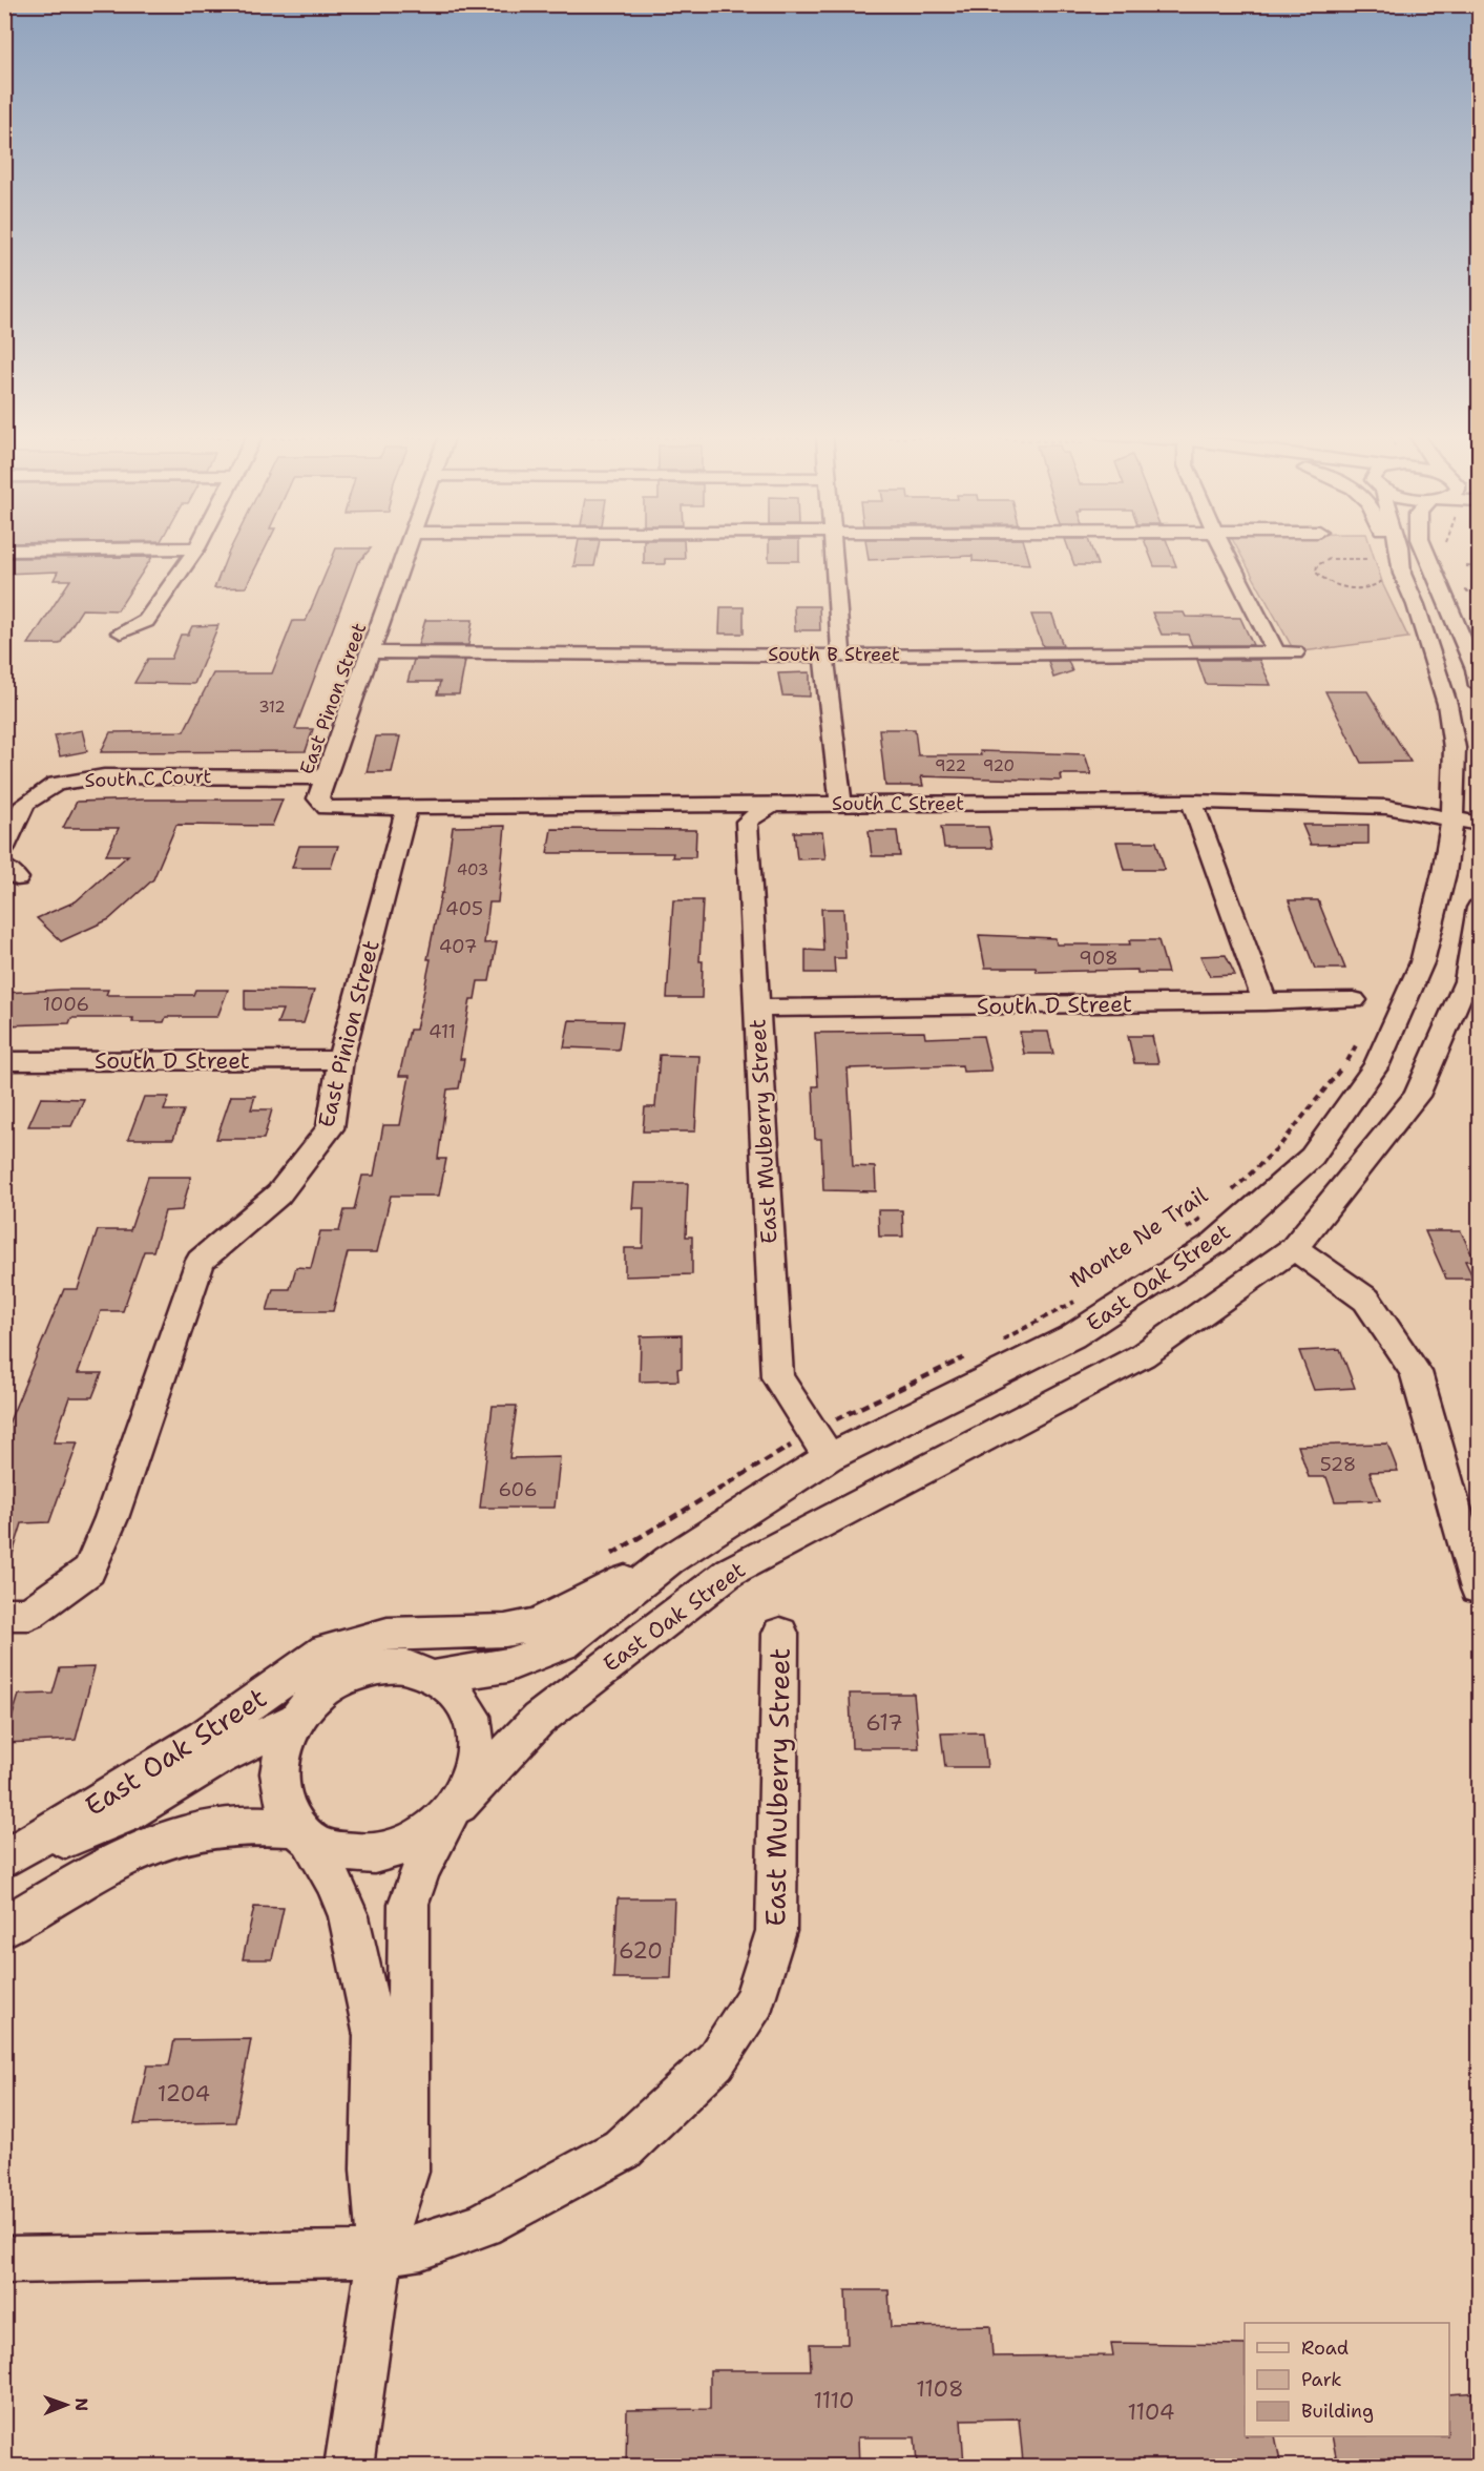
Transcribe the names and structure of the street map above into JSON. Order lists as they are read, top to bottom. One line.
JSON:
{"streets":{"street":["South B Street","East Pinon Street","South C Court","South C Street","South D Street","East Pinion Street","East Mulberry Street","East Oak Street"],"path":["Monte Ne Trail"]},"crossings":[["South B Street","East Pinon Street"],["East Pinon Street","South C Court"],["East Pinon Street","South C Street"],["South C Street","East Pinion Street"],["South C Street","East Mulberry Street"],["South C Street","East Oak Street"],["South D Street","East Pinion Street"],["South D Street","East Mulberry Street"],["East Mulberry Street","East Oak Street"]],"house_numbers":["312","922","920","403","405","407","908","1006","411","528","606","617","620","1204","1108","1110","1104"],"legend":["Road","Park","Building"],"north":"right"}
